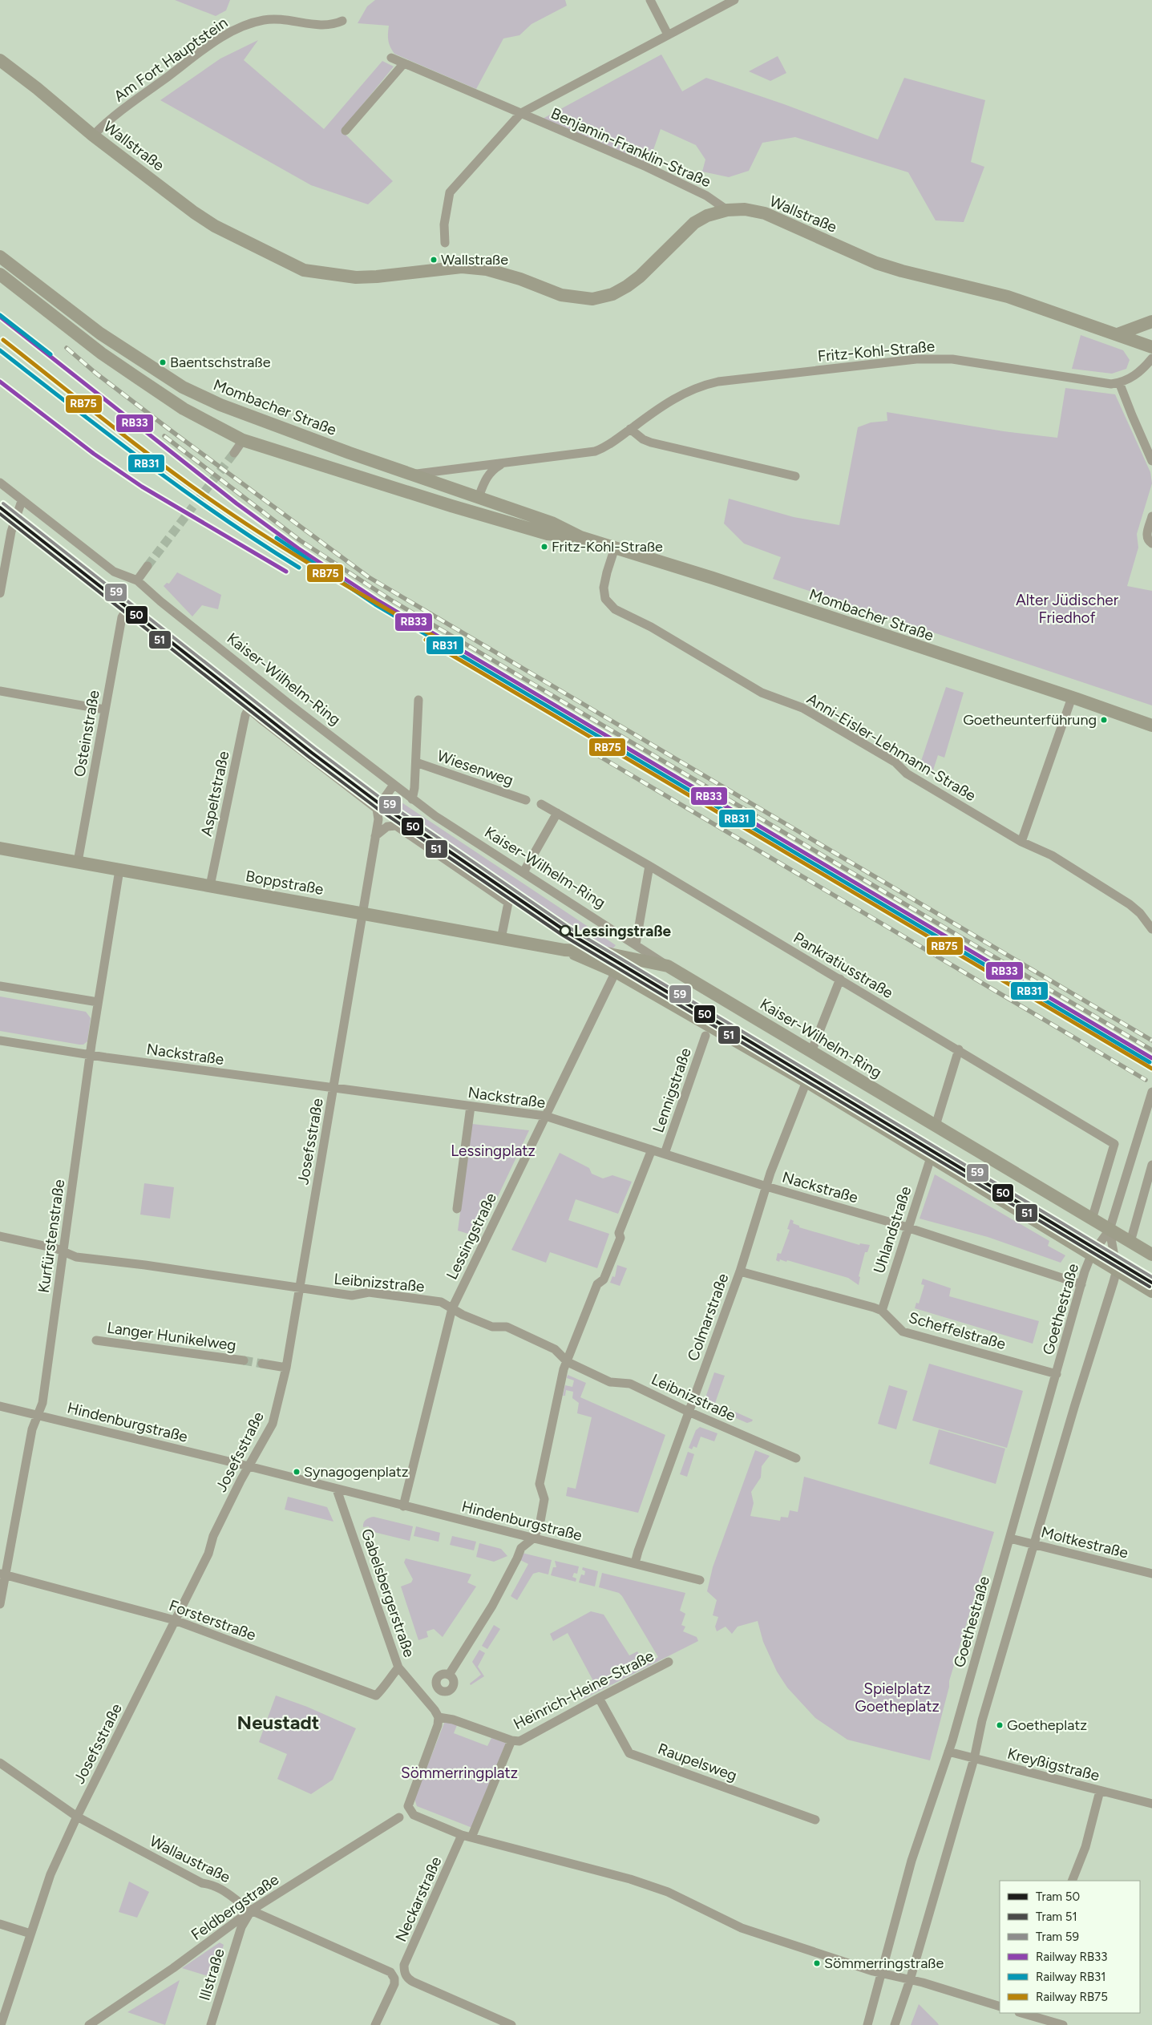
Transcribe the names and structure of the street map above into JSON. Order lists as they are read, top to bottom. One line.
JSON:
{"streets":{"street":["Am Fort Hauptstein","Wallstraße","Benjamin-Franklin-Straße","Fritz-Kohl-Straße","Mombacher Straße","Kaiser-Wilhelm-Ring","Osteinstraße","Anni-Eisler-Lehmann-Straße","Wiesenweg","Aspeltstraße","Boppstraße","Pankratiusstraße","Nackstraße","Lennigstraße","Josefsstraße","Uhlandstraße","Kurfürstenstraße","Lessingstraße","Leibnizstraße","Goethestraße","Colmarstraße","Scheffelstraße","Langer Hunikelweg","Hindenburgstraße","Moltkestraße","Gabelsbergerstraße","Forsterstraße","Heinrich-Heine-Straße","Raupelsweg","Kreyßigstraße","Wallaustraße","Neckarstraße","Feldbergstraße","Illstraße"]},"crossings":[["Am Fort Hauptstein","Wallstraße"],["Wallstraße","Benjamin-Franklin-Straße"],["Fritz-Kohl-Straße","Mombacher Straße"],["Mombacher Straße","Anni-Eisler-Lehmann-Straße"],["Kaiser-Wilhelm-Ring","Boppstraße"],["Kaiser-Wilhelm-Ring","Pankratiusstraße"],["Kaiser-Wilhelm-Ring","Goethestraße"],["Osteinstraße","Boppstraße"],["Aspeltstraße","Boppstraße"],["Boppstraße","Josefsstraße"],["Boppstraße","Kurfürstenstraße"],["Boppstraße","Lessingstraße"],["Nackstraße","Lennigstraße"],["Nackstraße","Josefsstraße"],["Nackstraße","Uhlandstraße"],["Nackstraße","Kurfürstenstraße"],["Nackstraße","Lessingstraße"],["Nackstraße","Goethestraße"],["Nackstraße","Colmarstraße"],["Josefsstraße","Leibnizstraße"],["Josefsstraße","Hindenburgstraße"],["Josefsstraße","Forsterstraße"],["Josefsstraße","Wallaustraße"],["Uhlandstraße","Scheffelstraße"],["Kurfürstenstraße","Leibnizstraße"],["Kurfürstenstraße","Hindenburgstraße"],["Kurfürstenstraße","Forsterstraße"],["Lessingstraße","Leibnizstraße"],["Lessingstraße","Hindenburgstraße"],["Leibnizstraße","Colmarstraße"],["Goethestraße","Scheffelstraße"],["Goethestraße","Moltkestraße"],["Goethestraße","Kreyßigstraße"],["Colmarstraße","Scheffelstraße"],["Colmarstraße","Hindenburgstraße"],["Hindenburgstraße","Gabelsbergerstraße"],["Gabelsbergerstraße","Forsterstraße"],["Heinrich-Heine-Straße","Raupelsweg"],["Wallaustraße","Feldbergstraße"],["Wallaustraße","Illstraße"],["Feldbergstraße","Illstraße"]],"districts":["Neustadt"],"parks":["Alter Jüdischer Friedhof","Lessingplatz","Spielplatz Goetheplatz","Sömmerringplatz"],"places":["Wallstraße","Baentschstraße","Fritz-Kohl-Straße","Goetheunterführung","Lessingstraße","Synagogenplatz","Goetheplatz","Sömmerringstraße"],"lines":["rail line RB31","rail line RB33","rail line RB75","tram line 59","tram line 50","tram line 51"],"legend":["Tram 50","Tram 51","Tram 59","Railway RB33","Railway RB31","Railway RB75"]}
